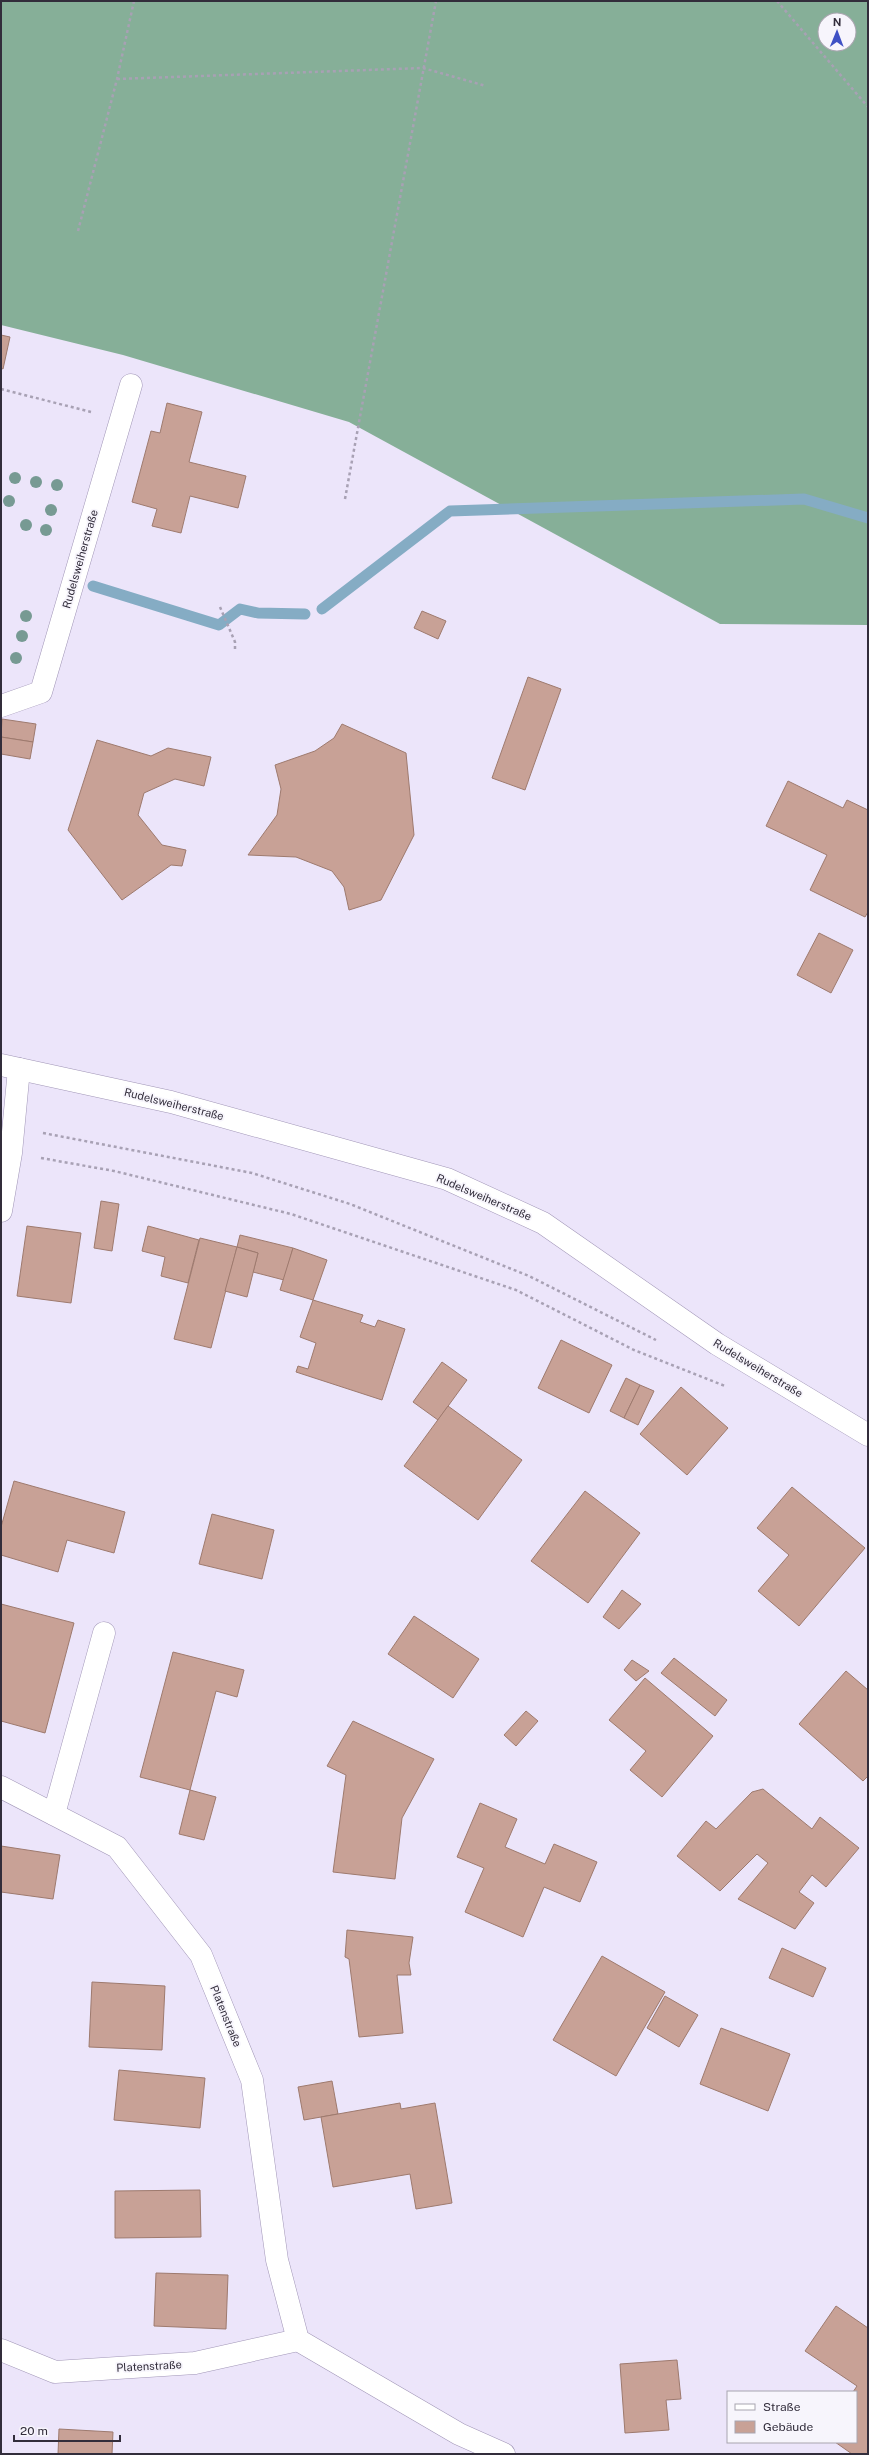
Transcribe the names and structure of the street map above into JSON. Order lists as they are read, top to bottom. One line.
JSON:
{"streets":{"street":["Rudelsweiherstraße","Platenstraße"]},"legend":["Straße","Gebäude"],"scale_bar":"20 m","north":"top"}
